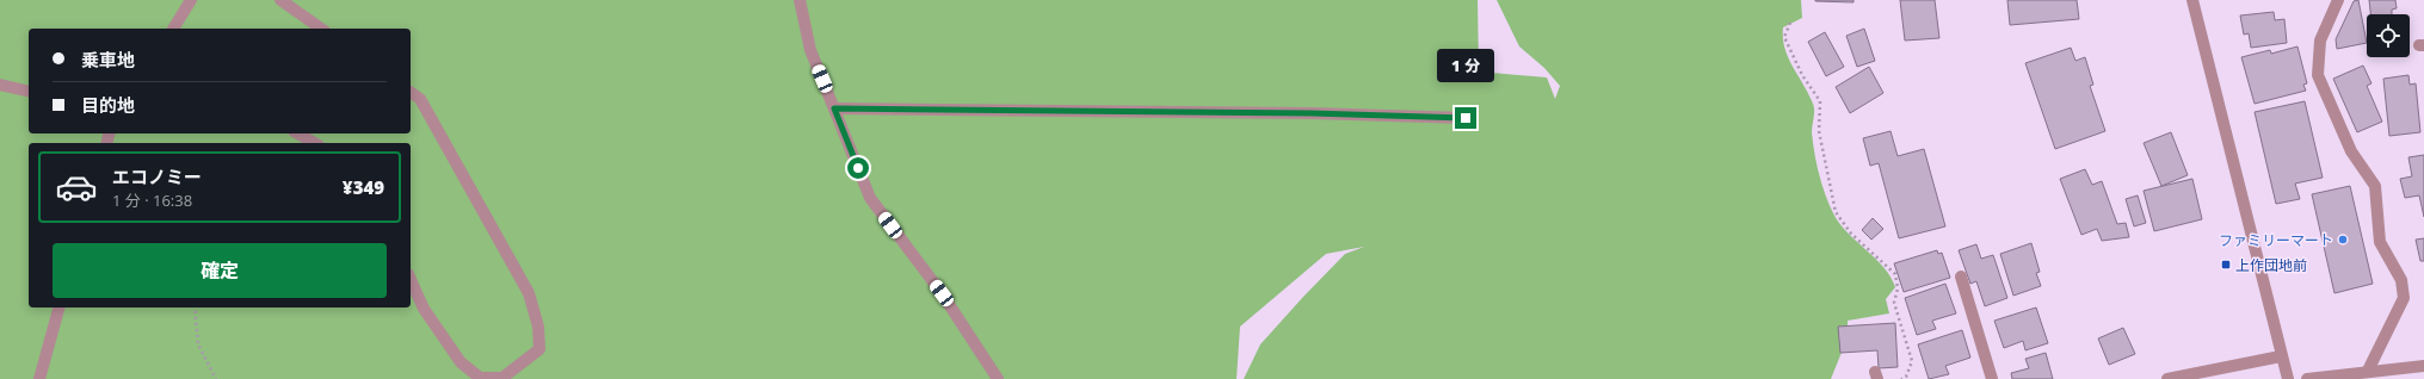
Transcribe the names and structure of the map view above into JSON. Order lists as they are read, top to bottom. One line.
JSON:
{"places":{"other":["ファミリーマート"],"transit":["上作団地前"]},"page":{"banner":["乗車地","目的地"],"bubble":"1 分","list":[{"name":"エコノミー","note":"1 分 · 16:38","value":"¥349"}],"buttons":"確定"}}
